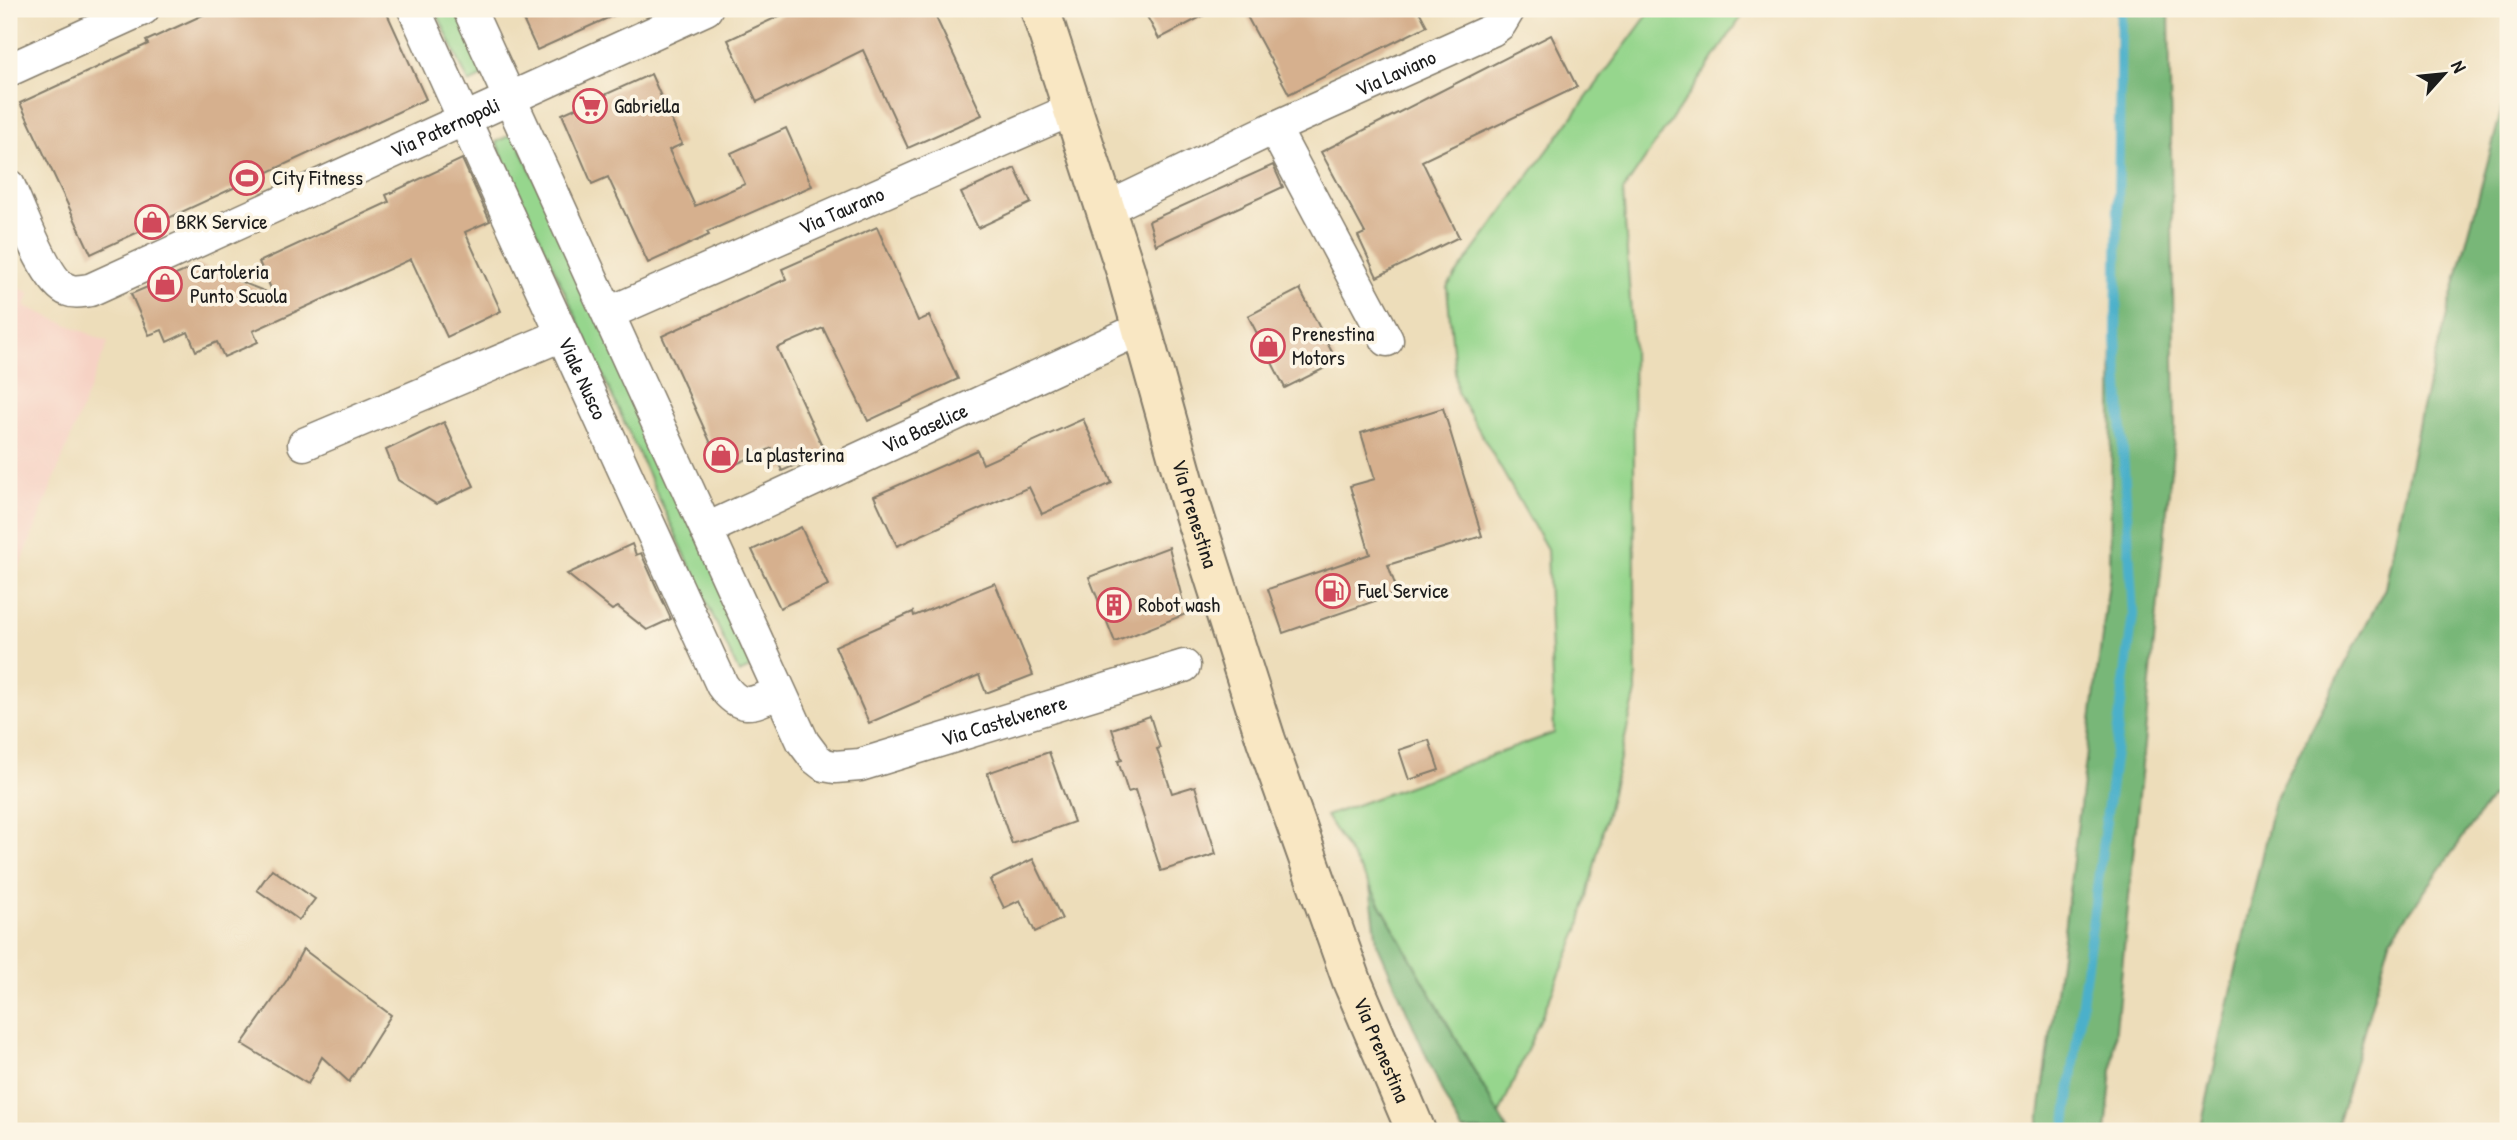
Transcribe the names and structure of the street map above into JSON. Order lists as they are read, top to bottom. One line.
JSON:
{"streets":{"main road":["Via Prenestina"],"street":["Via Laviano","Via Paternopoli","Via Taurano","Viale Nusco","Via Baselice","Via Castelvenere"]},"crossings":[["Via Laviano","Via Prenestina"],["Via Paternopoli","Viale Nusco"],["Via Taurano","Via Prenestina"],["Viale Nusco","Via Castelvenere"],["Via Baselice","Via Prenestina"]],"places":{"supermarket":["Gabriella"],"sports":["City Fitness"],"shop":["BRK Service","Cartoleria Punto Scuola","Prenestina Motors","La plasterina"],"fuel station":["Fuel Service"],"building":["Robot wash"]},"north":"top right"}
